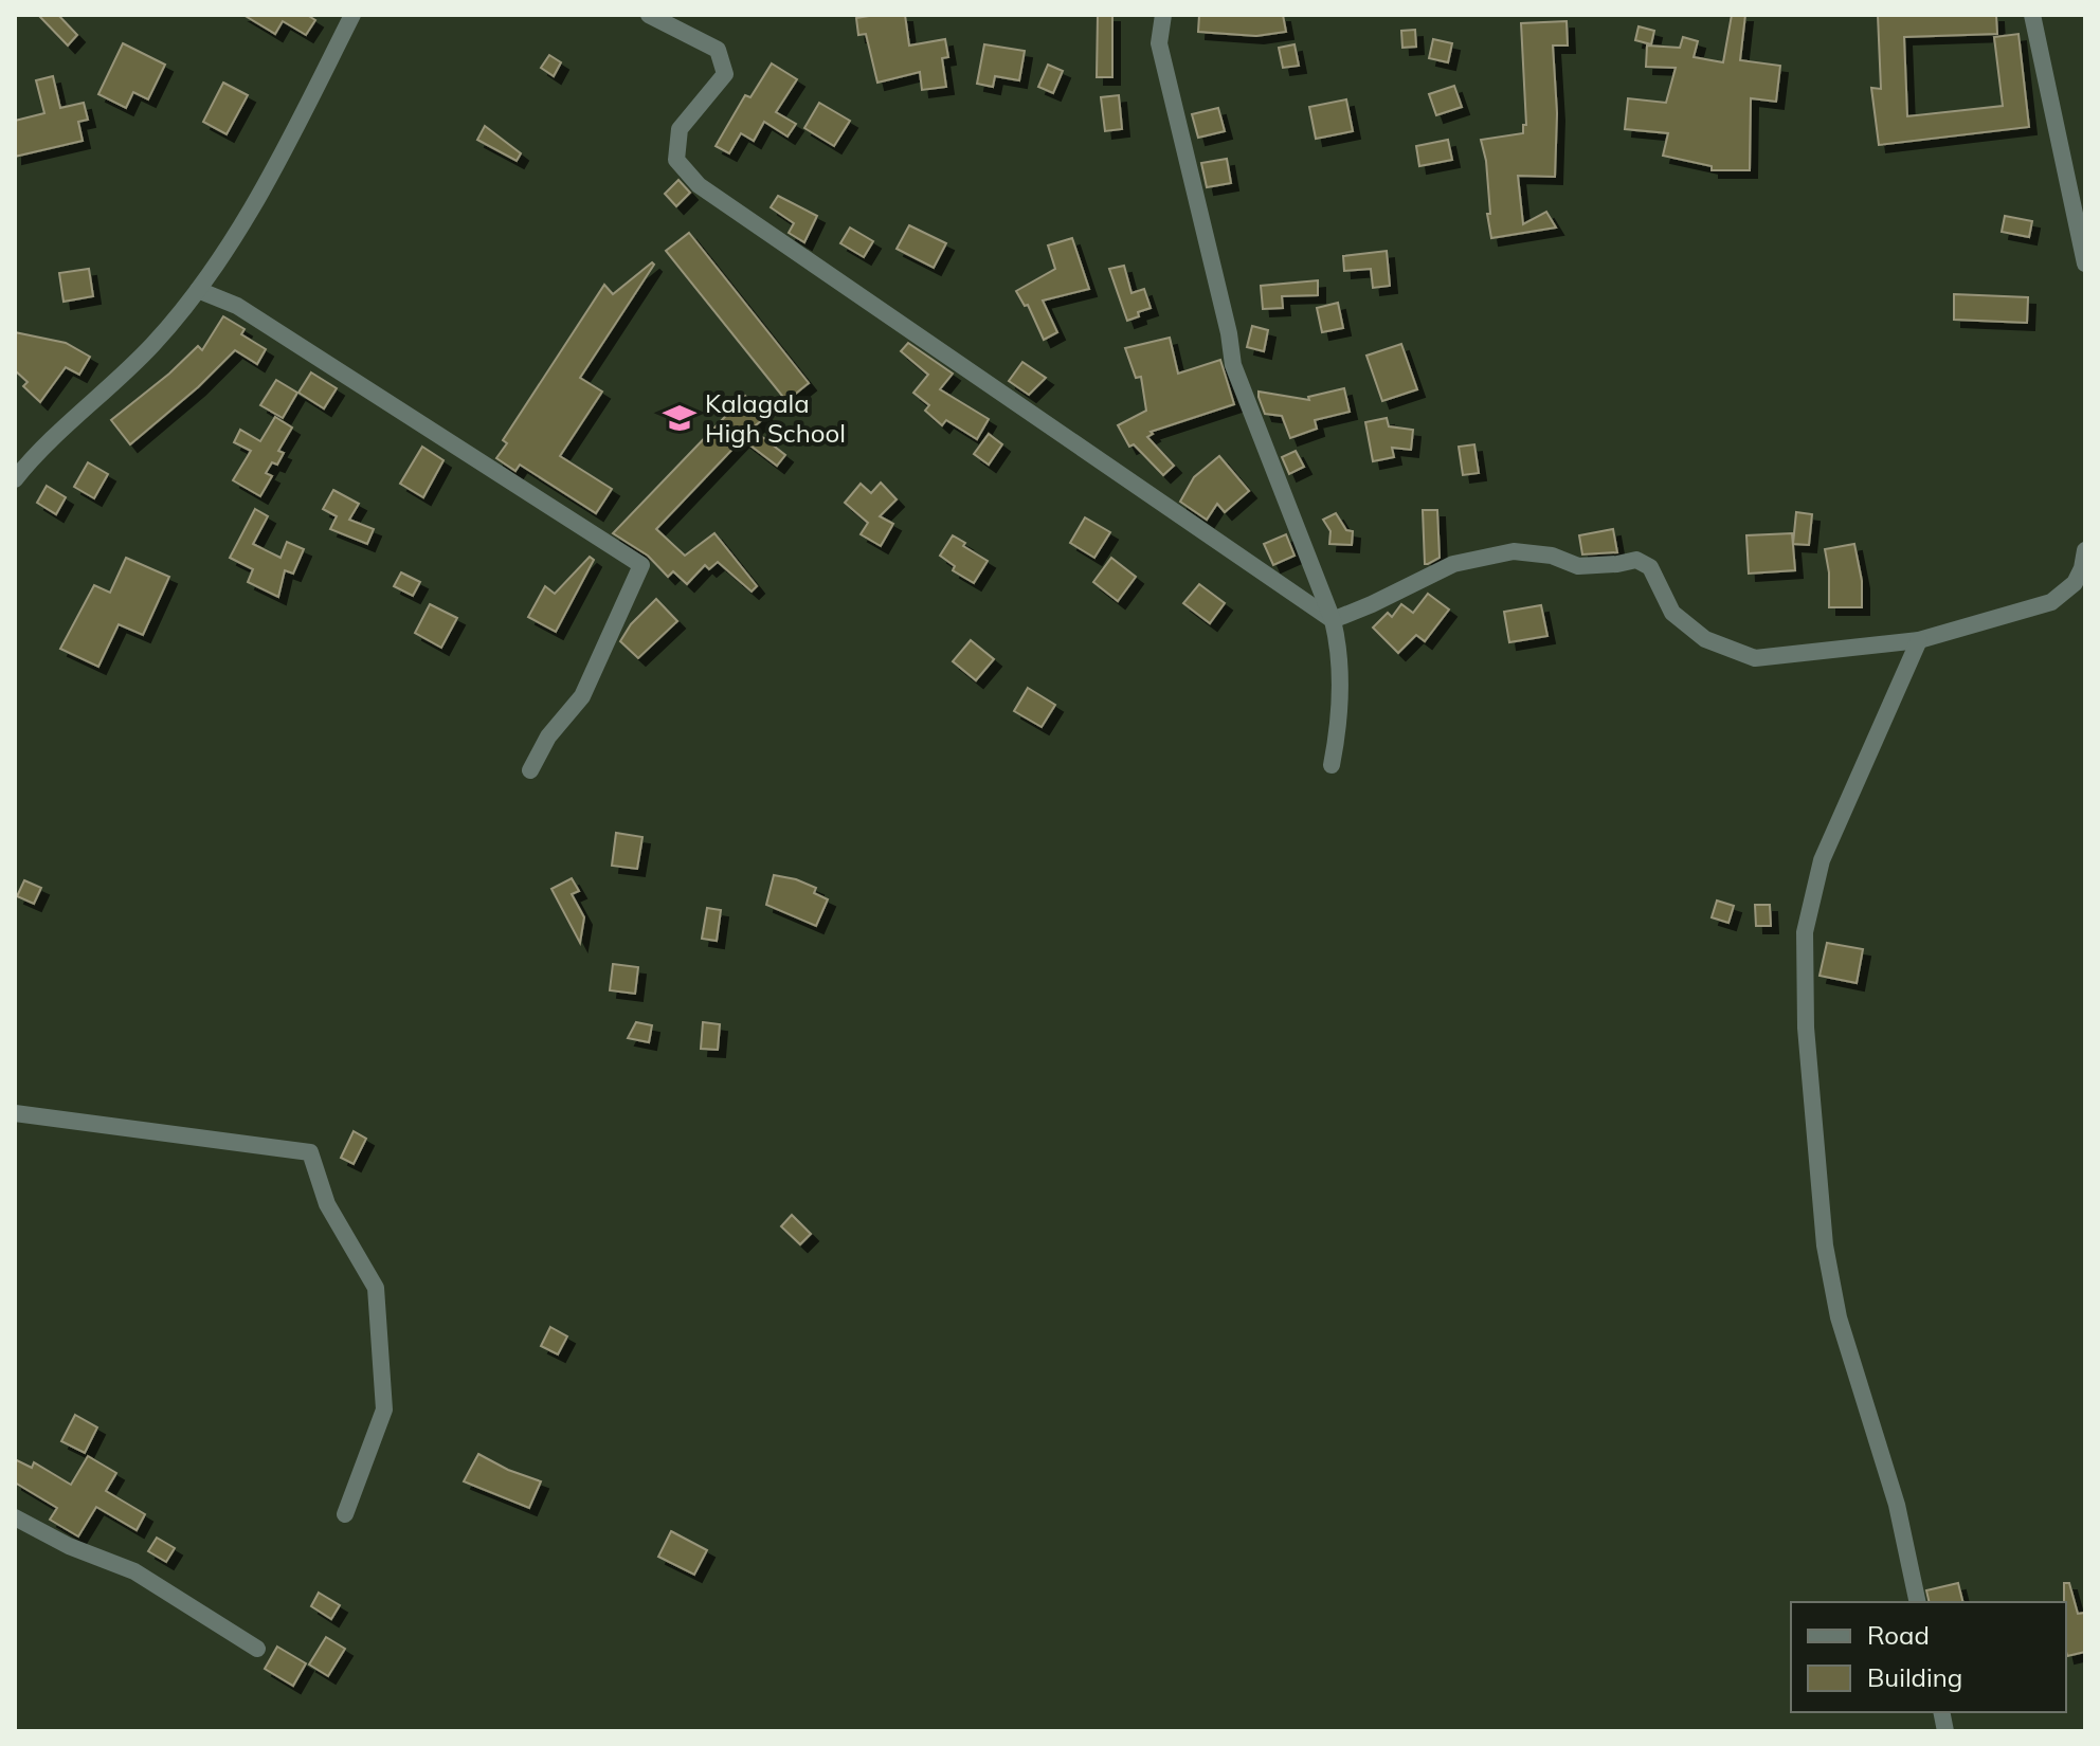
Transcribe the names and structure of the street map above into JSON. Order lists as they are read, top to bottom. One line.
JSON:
{"places":{"school or university":["Kalagala High School"]},"legend":["Road","Building"]}
